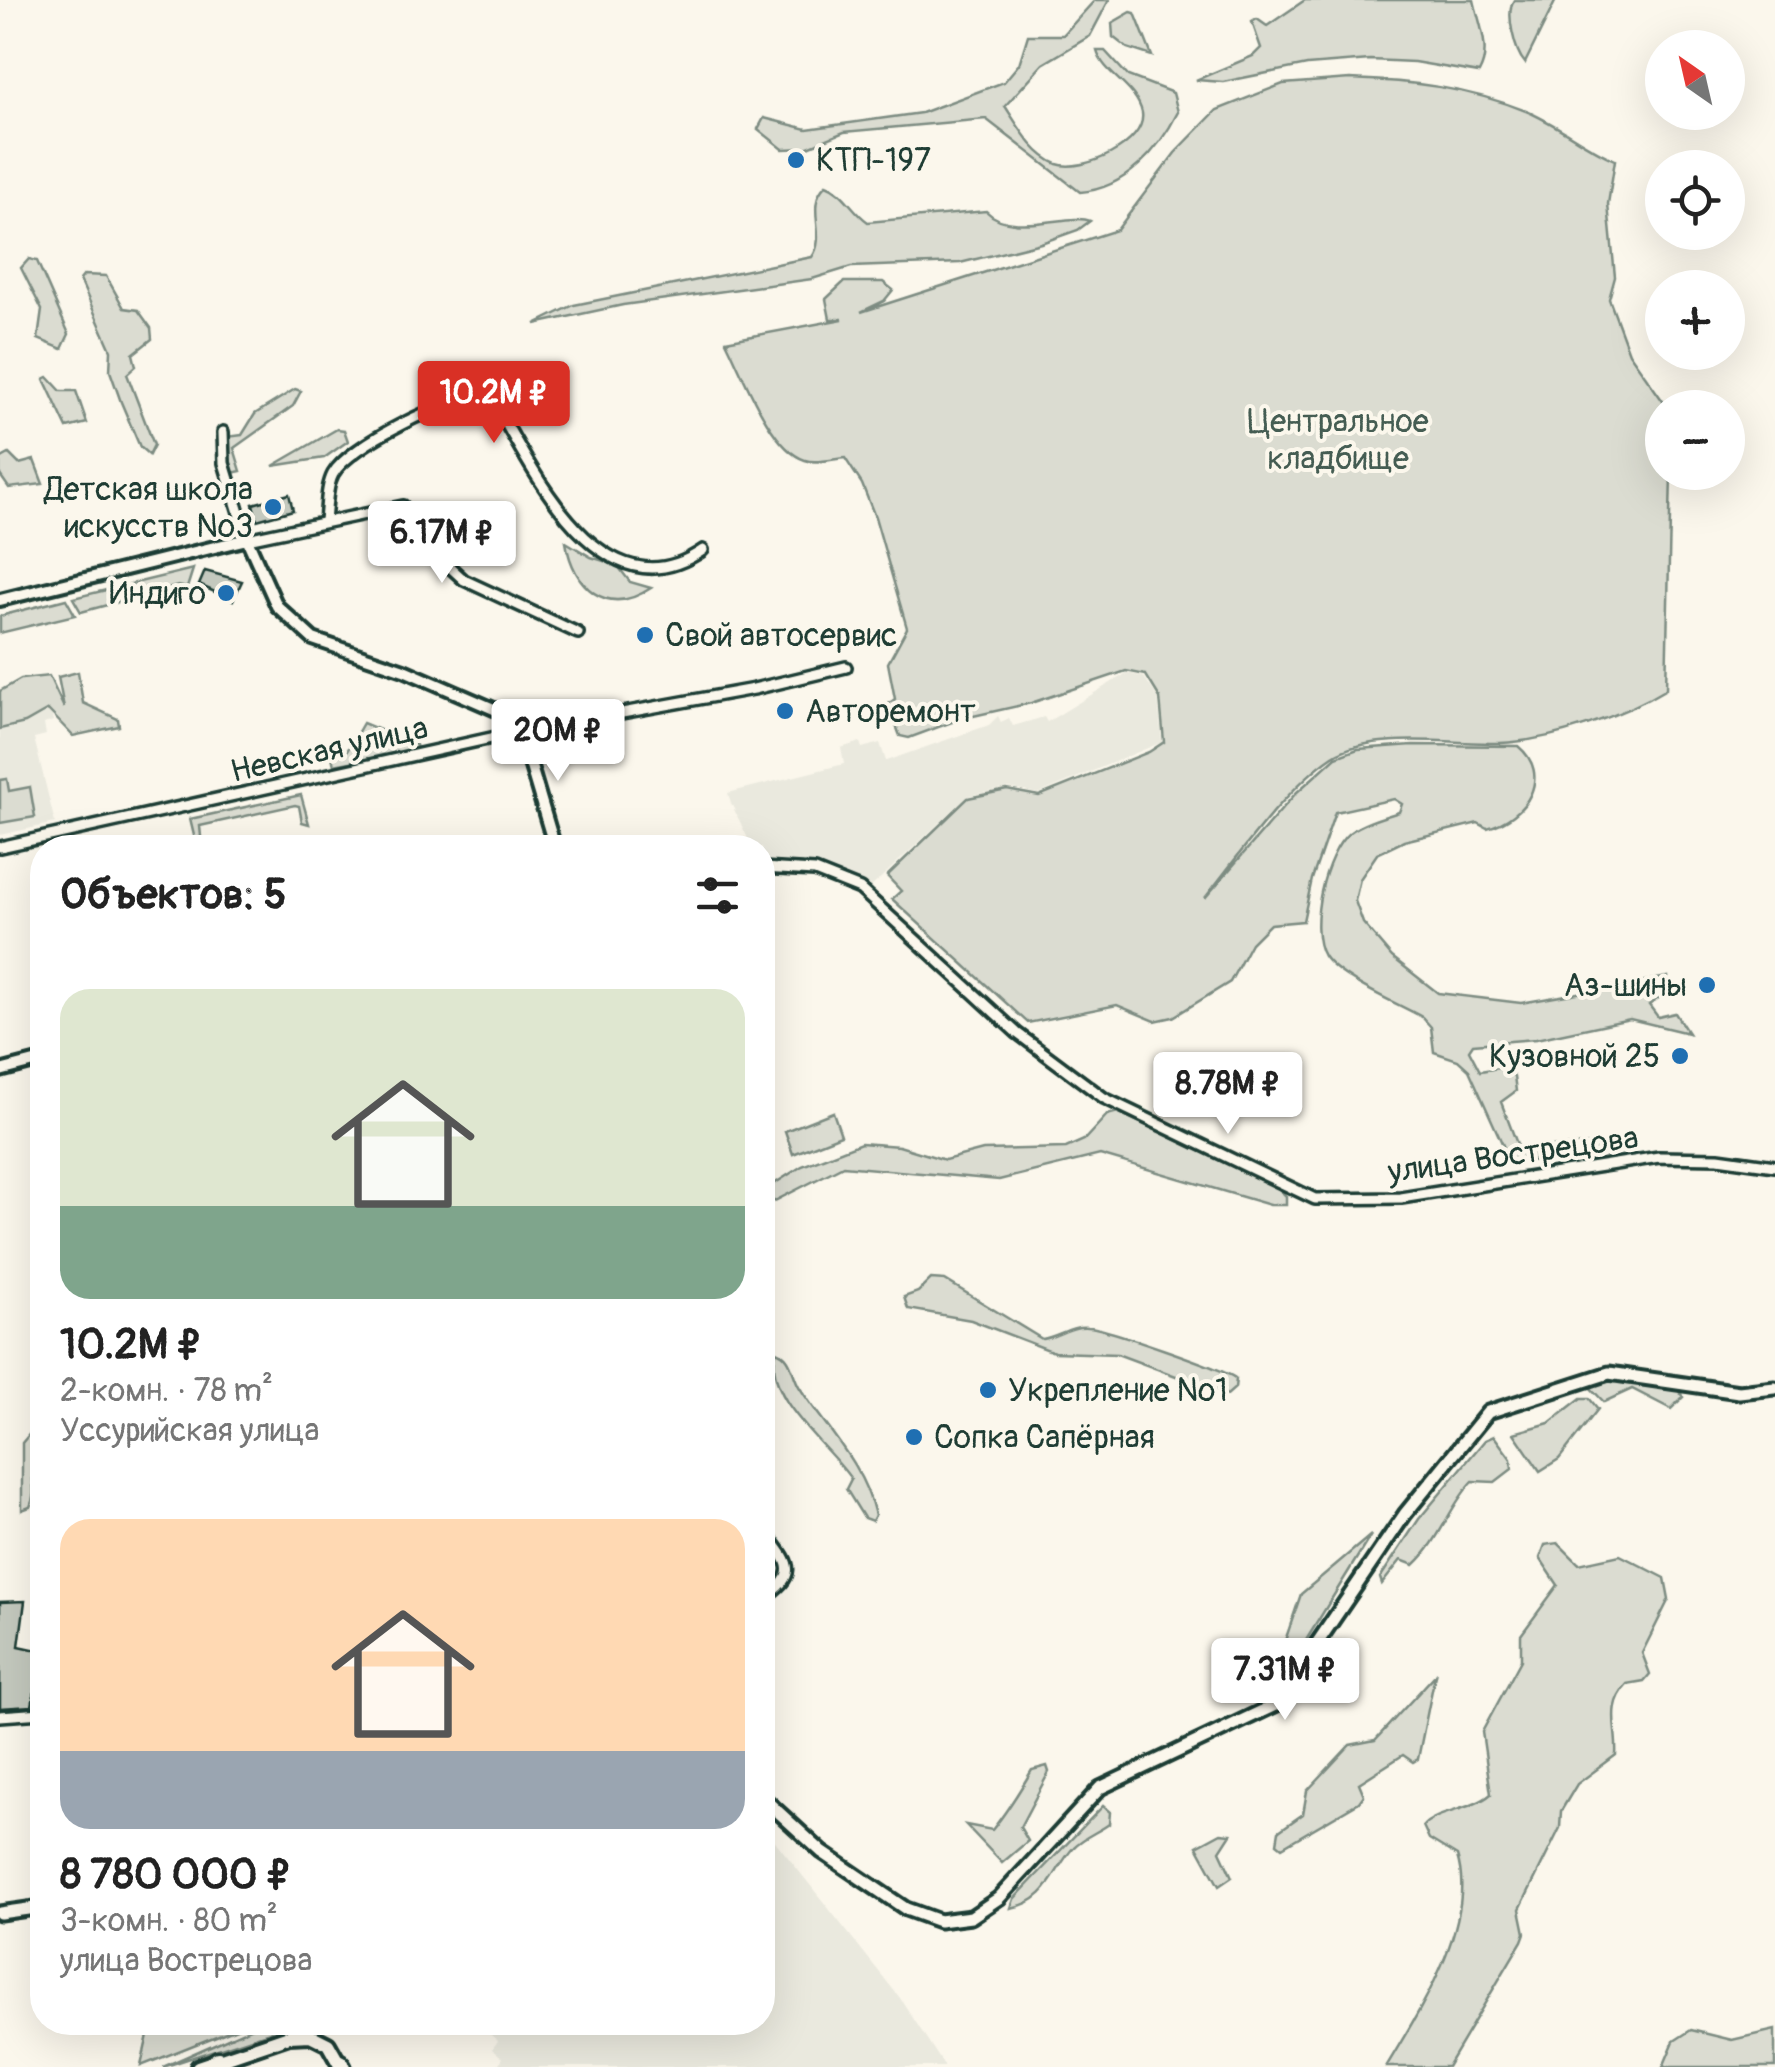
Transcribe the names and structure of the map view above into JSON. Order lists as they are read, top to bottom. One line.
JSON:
{"streets":{"street":["Невская улица","улица Вострецова"]},"parks":["Центральное кладбище"],"places":["КТП-197","Детская школа искусcтв №3","Индиго","Свой автосервис","Авторемонт","Аз-шины","Кузовной 25","Укрепление №1","Сопка Сапёрная"],"north":"top left","page":{"map_buttons":["+","−"],"price":["10.2M ₽","6.17M ₽","20M ₽","8.78M ₽","7.31M ₽"],"heading":"Объектов: 5","list":[{"name":"10.2M ₽","note":"2-комн. · 78 m² · Уссурийская улица"},{"name":"8 780 000 ₽","note":"3-комн. · 80 m² · улица Вострецова"}]}}
